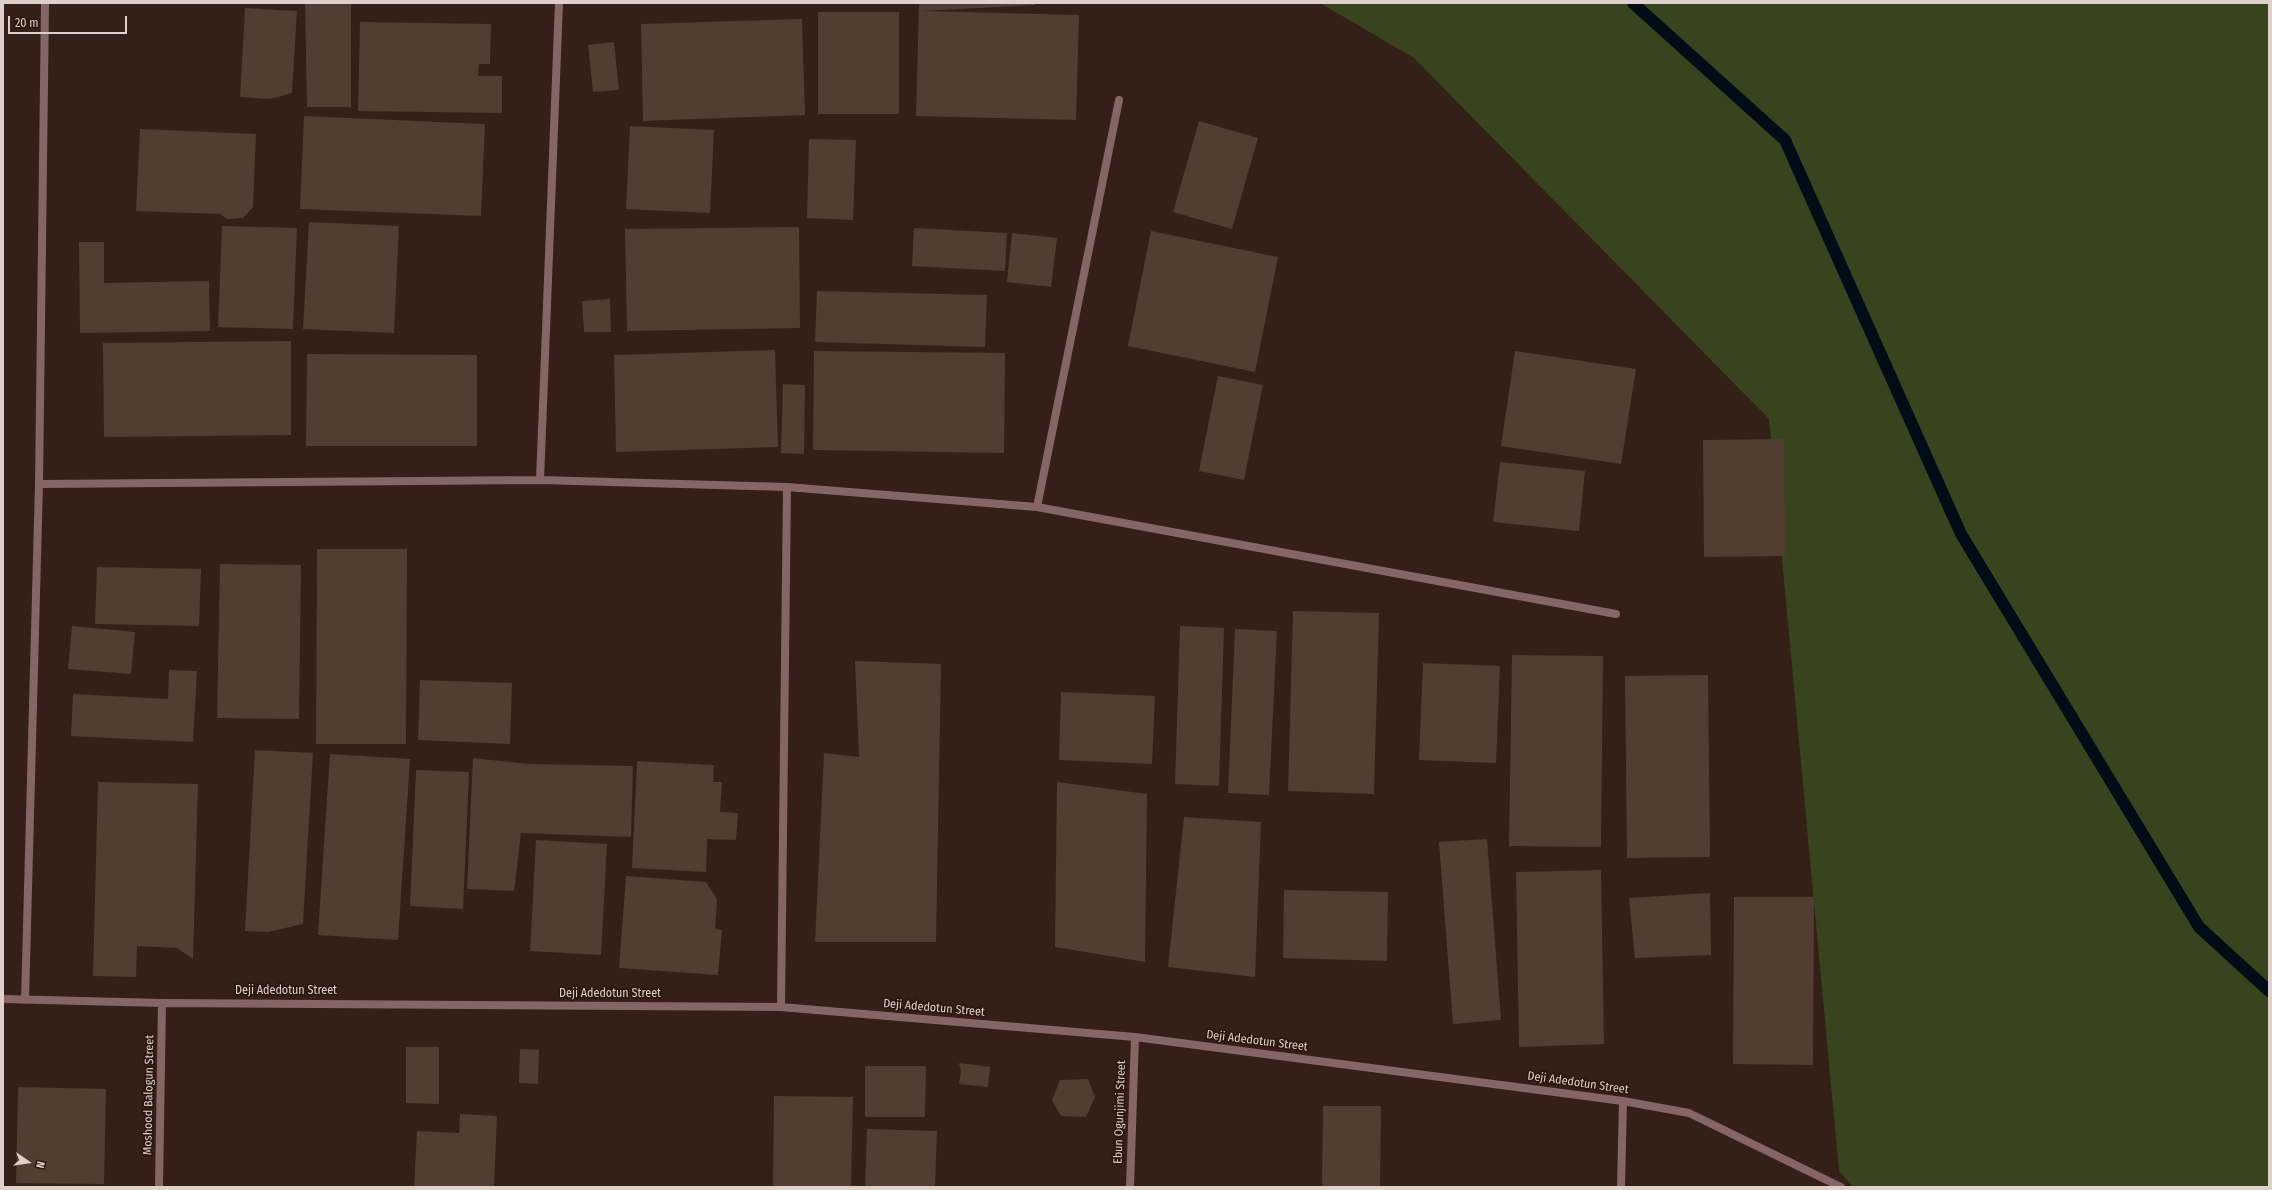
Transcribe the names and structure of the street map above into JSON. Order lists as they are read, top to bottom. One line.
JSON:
{"streets":{"street":["Deji Adedotun Street","Moshood Balogun Street","Ebun Ogunjimi Street"]},"crossings":[["Deji Adedotun Street","Moshood Balogun Street"],["Deji Adedotun Street","Ebun Ogunjimi Street"]],"scale_bar":"20 m","north":"right"}
